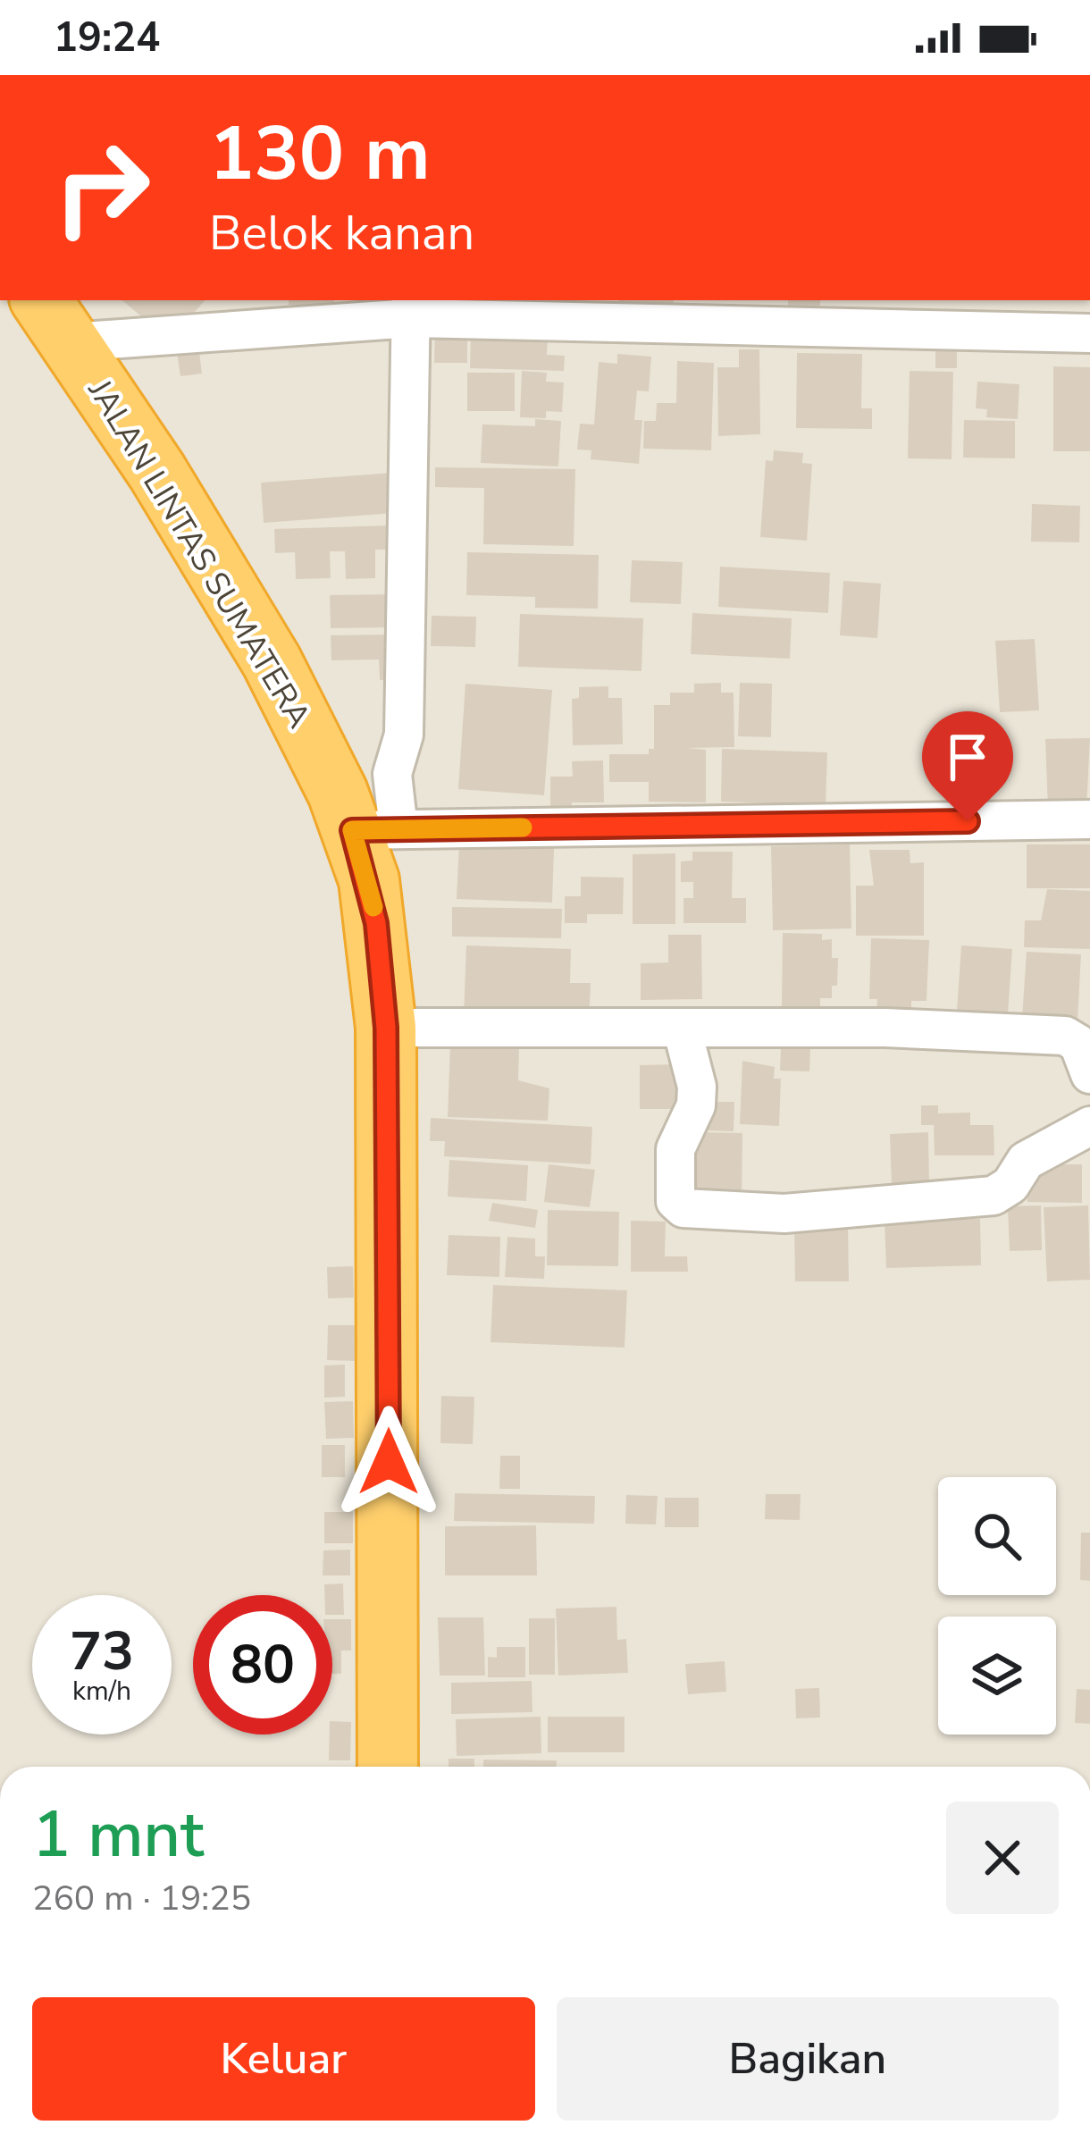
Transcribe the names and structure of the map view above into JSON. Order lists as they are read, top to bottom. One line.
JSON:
{"streets":{"highway":["JALAN LINTAS SUMATERA"]},"page":{"status":"19:24","turn":["130 m","Belok kanan"],"speed":"73 km/h","limit":"80","heading":["1 mnt","260 m · 19:25"],"buttons":["Keluar","Bagikan"]}}
